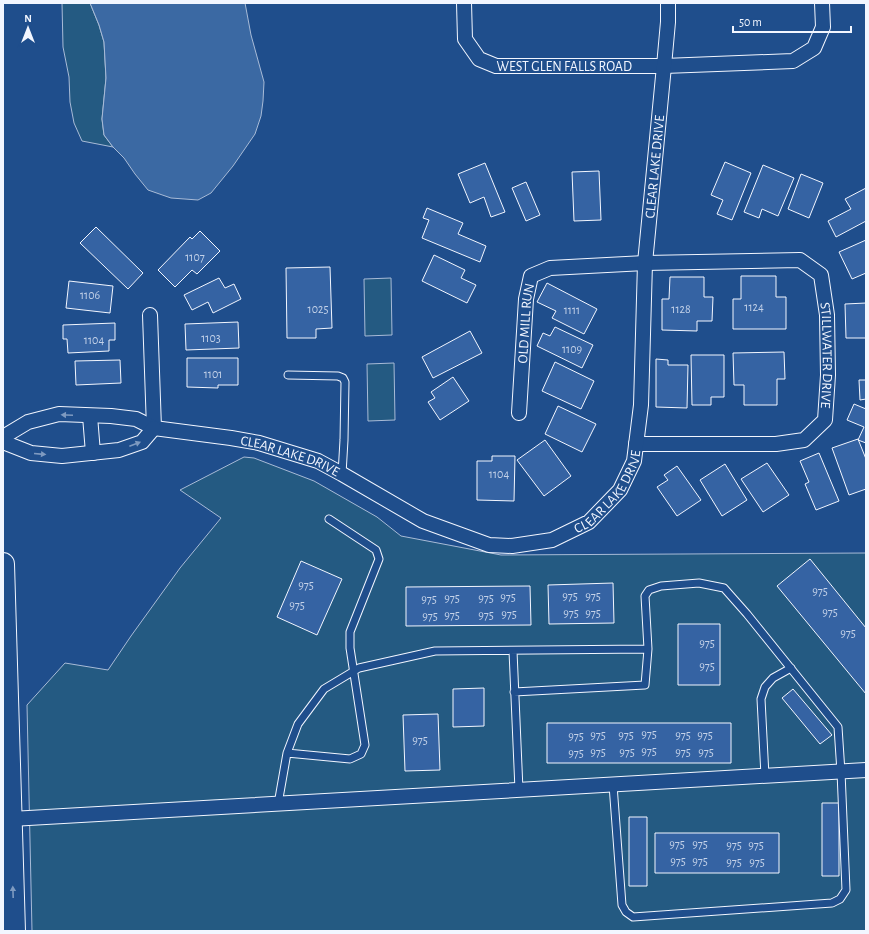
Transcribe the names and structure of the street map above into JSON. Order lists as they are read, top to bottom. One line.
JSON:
{"streets":{"street":["WEST GLEN FALLS ROAD","CLEAR LAKE DRIVE","OLD MILL RUN","STILLWATER DRIVE"]},"crossings":[["WEST GLEN FALLS ROAD","CLEAR LAKE DRIVE"],["CLEAR LAKE DRIVE","OLD MILL RUN"],["CLEAR LAKE DRIVE","STILLWATER DRIVE"],["OLD MILL RUN","STILLWATER DRIVE"]],"house_numbers":["1107","1106","1124","1025","1128","1111","1103","1104","1109","1101","1104","975","975","975","975","975","975","975","975","975","975","975","975","975","975","975","975","975","975","975","975","975","975","975","975","975","975","975","975","975","975","975","975","975","975","975","975","975","975","975","975"],"scale_bar":"50 m","north":"top"}
